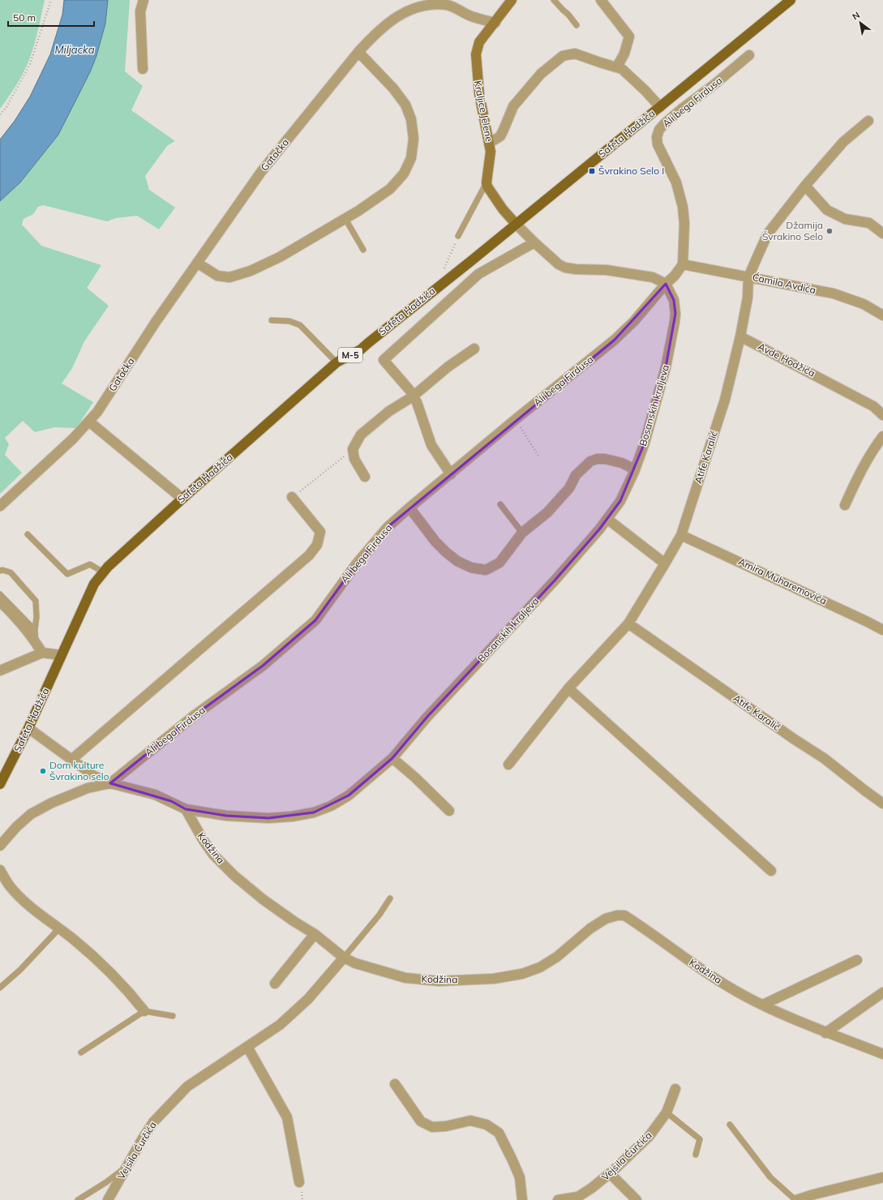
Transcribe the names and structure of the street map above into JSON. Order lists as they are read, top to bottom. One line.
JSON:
{"streets":{"main road":["Kraljice Jelene","Safeta Hadžića","M-5"],"street":["Ali bega Firdusa","Gatačka","Ćamila Avdića","Avde Hodžića","Bosanskih kraljeva","Atife Karalić","Amira Muharemovića","Kodžina","Vejsila Ćurčića"]},"crossings":[["Ali bega Firdusa","Bosanskih kraljeva"],["Kraljice Jelene","Gatačka"],["Avde Hodžića","Atife Karalić"],["Bosanskih kraljeva","Kodžina"],["Atife Karalić","Amira Muharemovića"],["Kodžina","Vejsila Ćurčića"]],"water":["Miljacka"],"places":{"transit":["Švrakino Selo I"],"other":["Džamija Švrakino Selo","Dom kulture Švrakino selo"]},"scale_bar":"50 m","north":"top left"}
